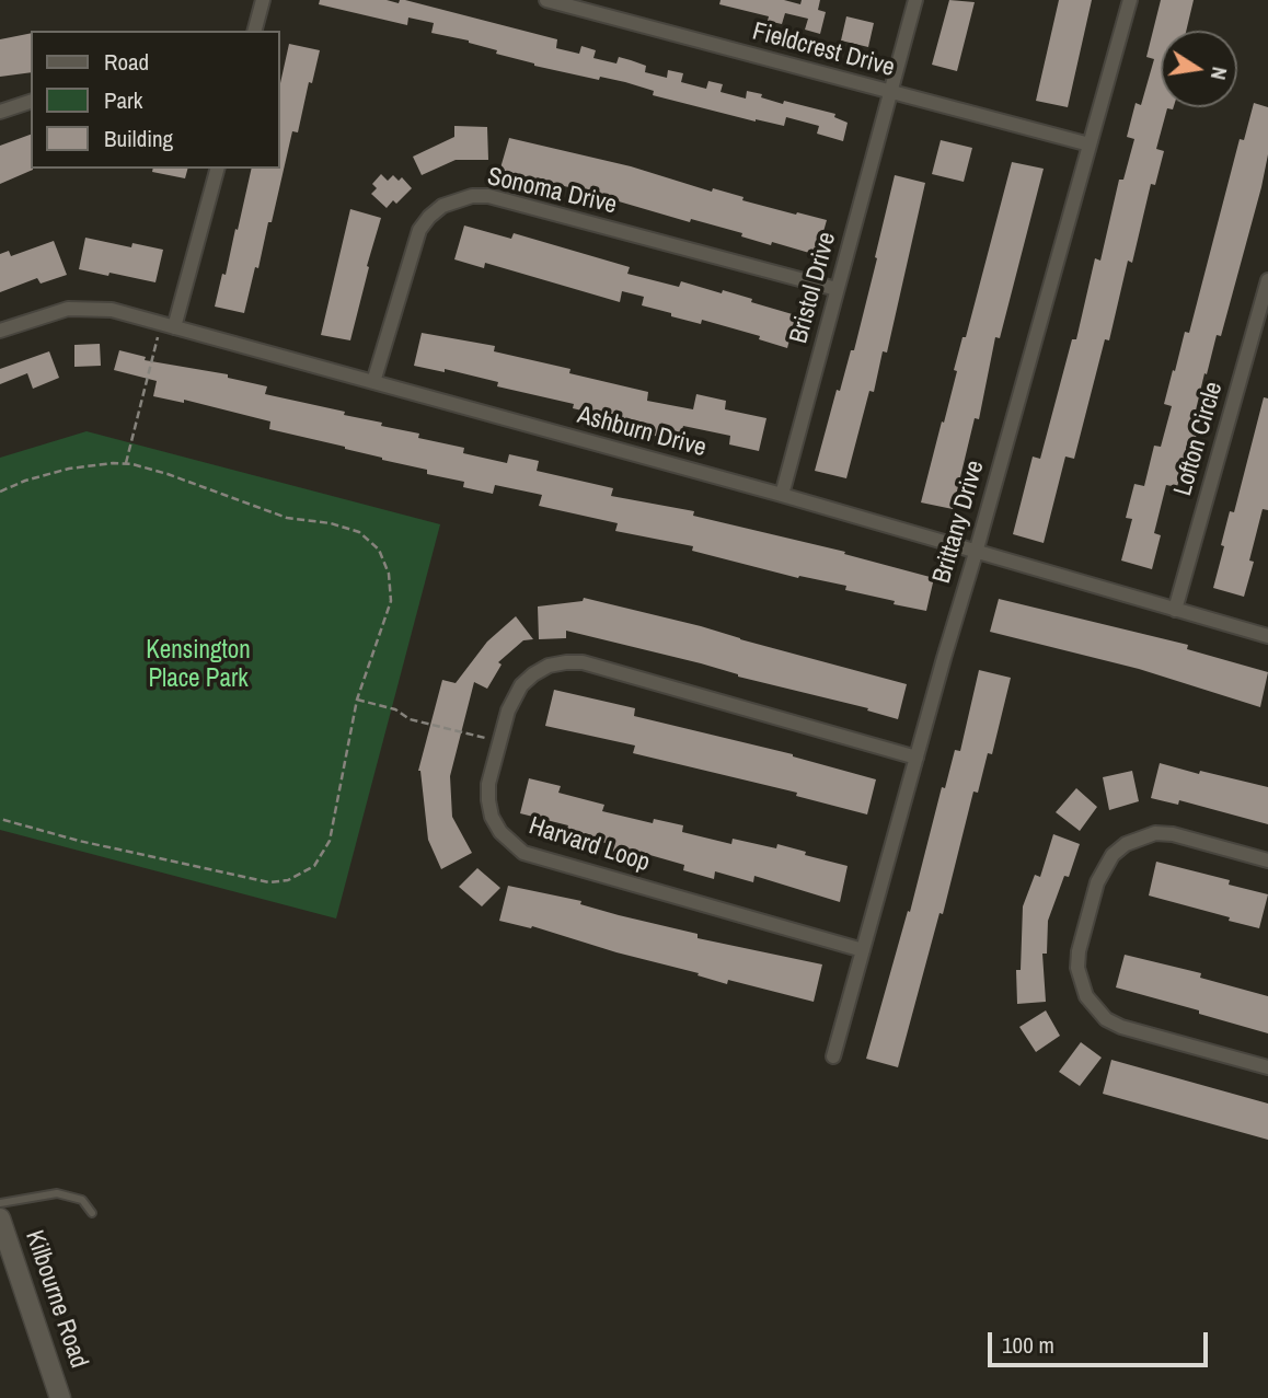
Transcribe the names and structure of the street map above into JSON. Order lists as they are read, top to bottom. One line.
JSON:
{"streets":{"main road":["Kilbourne Road"],"street":["Fieldcrest Drive","Sonoma Drive","Bristol Drive","Ashburn Drive","Lofton Circle","Brittany Drive","Harvard Loop"]},"crossings":[["Fieldcrest Drive","Bristol Drive"],["Fieldcrest Drive","Brittany Drive"],["Sonoma Drive","Bristol Drive"],["Sonoma Drive","Ashburn Drive"],["Bristol Drive","Ashburn Drive"],["Ashburn Drive","Lofton Circle"],["Ashburn Drive","Brittany Drive"],["Brittany Drive","Harvard Loop"]],"parks":["Kensington Place Park"],"legend":["Road","Park","Building"],"scale_bar":"100 m","north":"right"}
